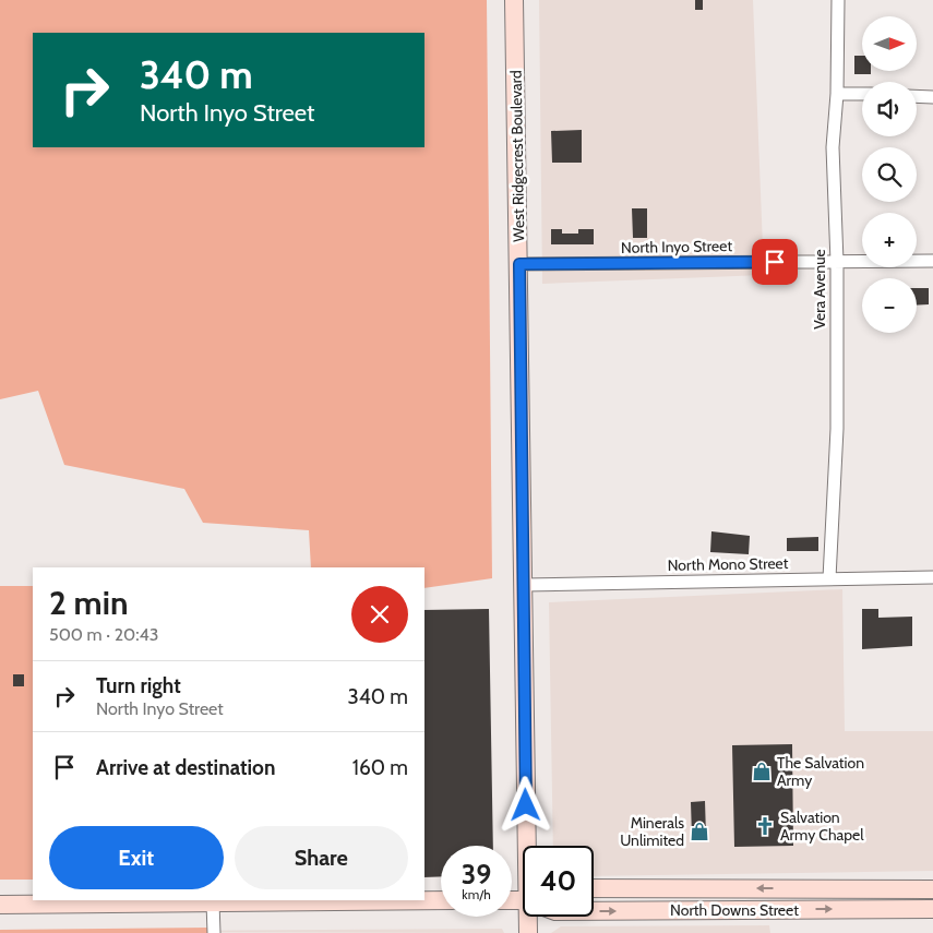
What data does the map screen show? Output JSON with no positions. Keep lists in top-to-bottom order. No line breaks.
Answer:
{"streets":{"main road":["West Ridgecrest Boulevard","North Downs Street"],"street":["North Inyo Street","Vera Avenue","North Mono Street"]},"crossings":[["West Ridgecrest Boulevard","North Inyo Street"],["West Ridgecrest Boulevard","North Mono Street"],["North Inyo Street","Vera Avenue"],["Vera Avenue","North Mono Street"]],"places":{"shop":["The Salvation Army","Minerals Unlimited"],"church":["Salvation Army Chapel"]},"north":"right","page":{"map_buttons":["+","−"],"turn":["340 m","North Inyo Street"],"heading":["2 min","500 m · 20:43"],"list":[{"name":"Turn right","note":"North Inyo Street","value":"340 m"},{"name":"Arrive at destination","value":"160 m"}],"buttons":["Exit","Share"],"speed":"39 km/h","limit":"40"}}
